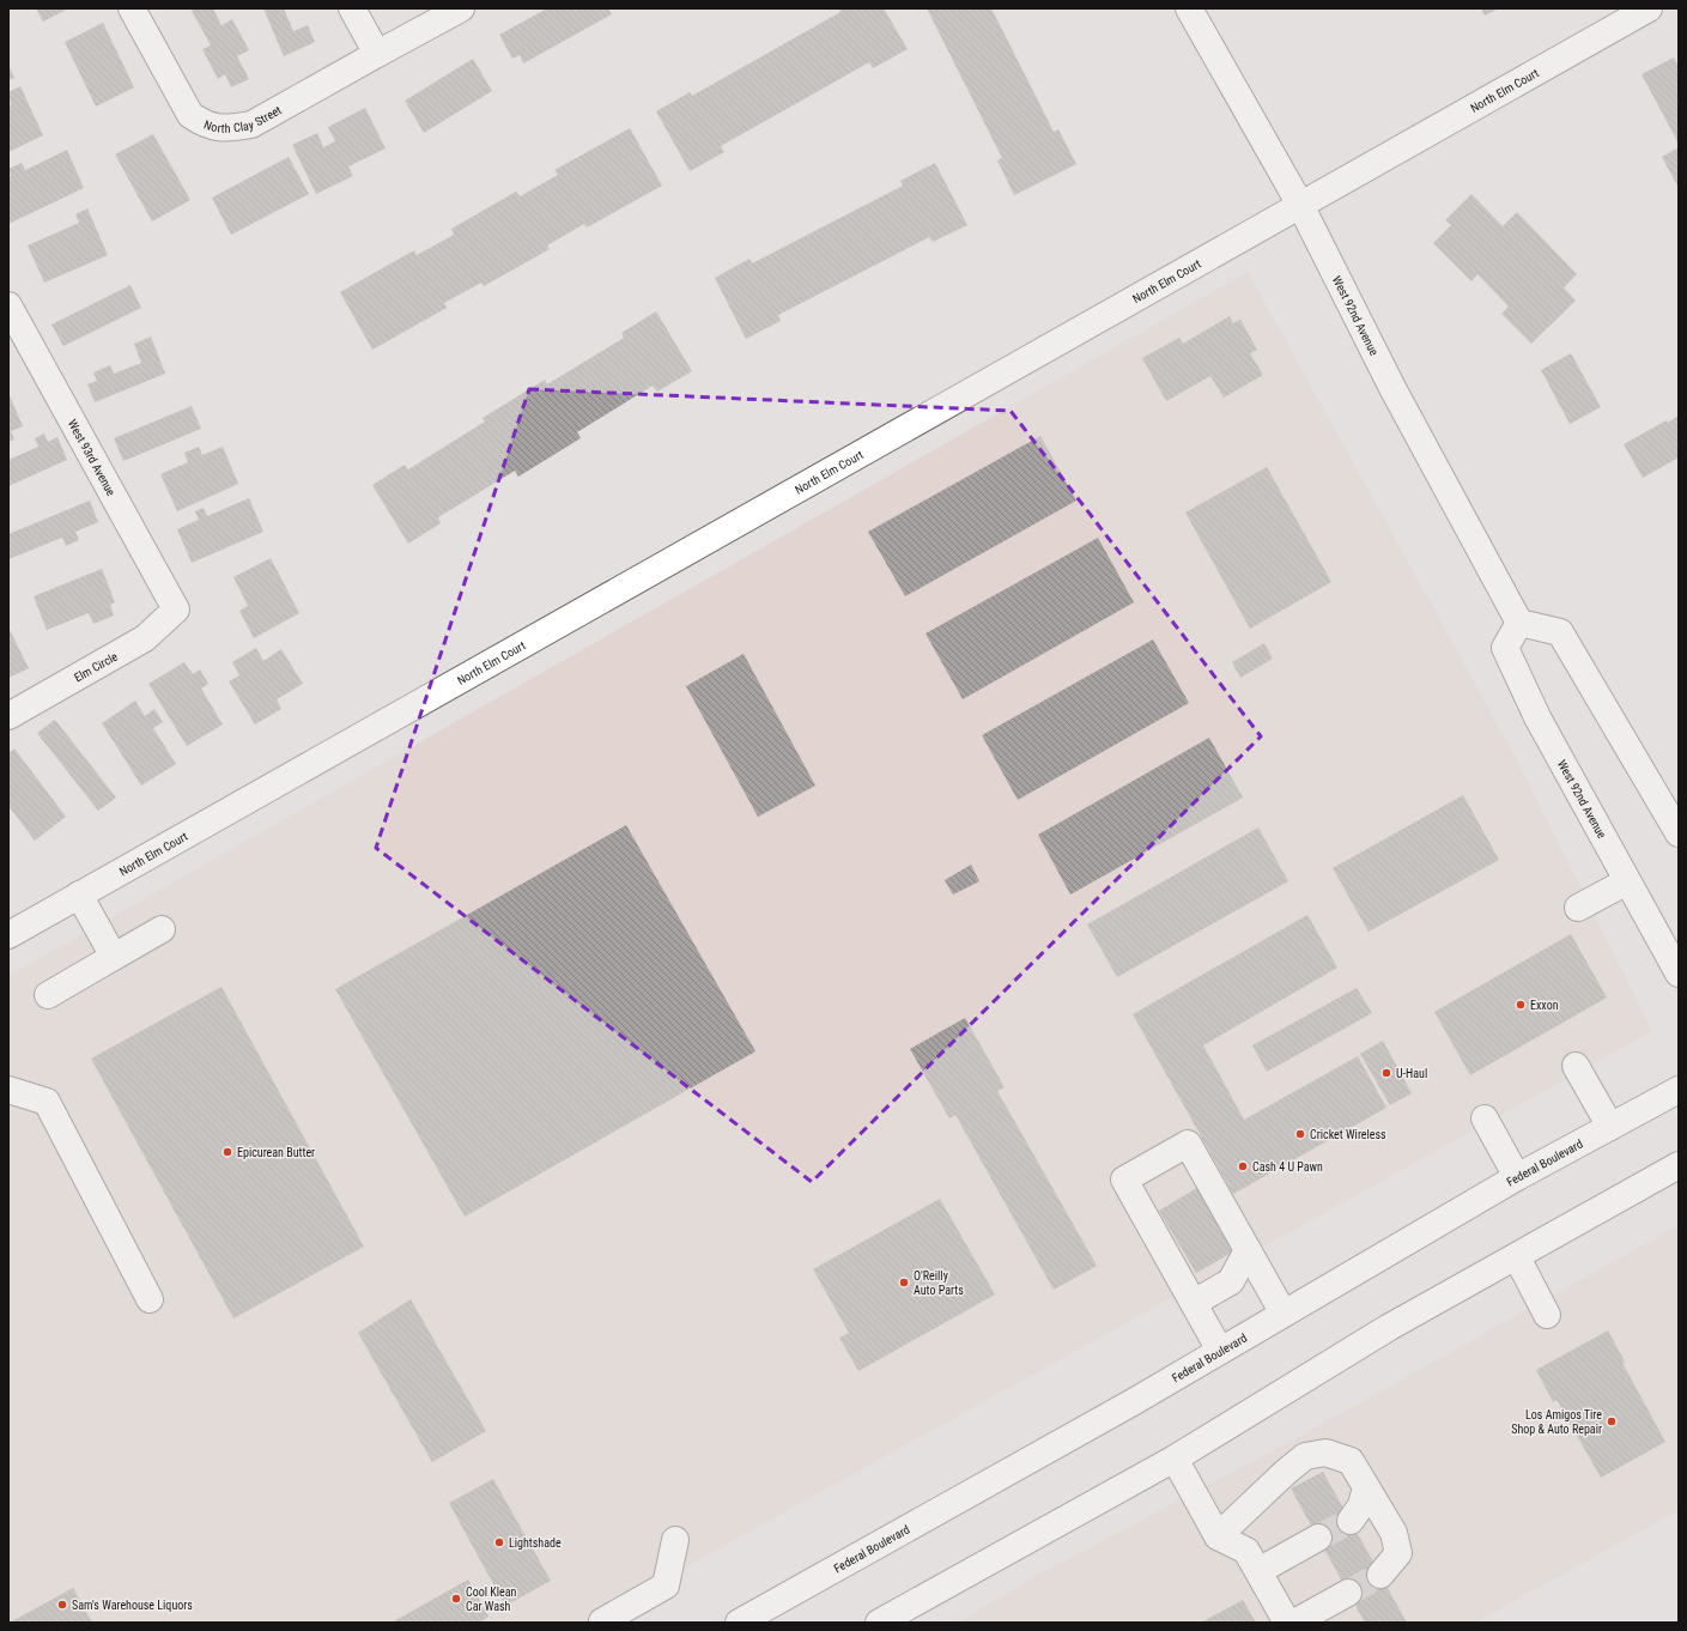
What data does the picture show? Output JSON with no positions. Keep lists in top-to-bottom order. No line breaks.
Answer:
{"streets":{"main road":["North Elm Court","North Clay Street","West 92nd Avenue","West 93rd Avenue","Elm Circle","Federal Boulevard"]},"crossings":[["North Elm Court","West 92nd Avenue"],["West 93rd Avenue","Elm Circle"]],"places":["Exxon","U-Haul","Cricket Wireless","Epicurean Butter","Cash 4 U Pawn","O'Reilly Auto Parts","Los Amigos Tire Shop & Auto Repair","Lightshade","Cool Klean Car Wash","Sam's Warehouse Liquors"]}
